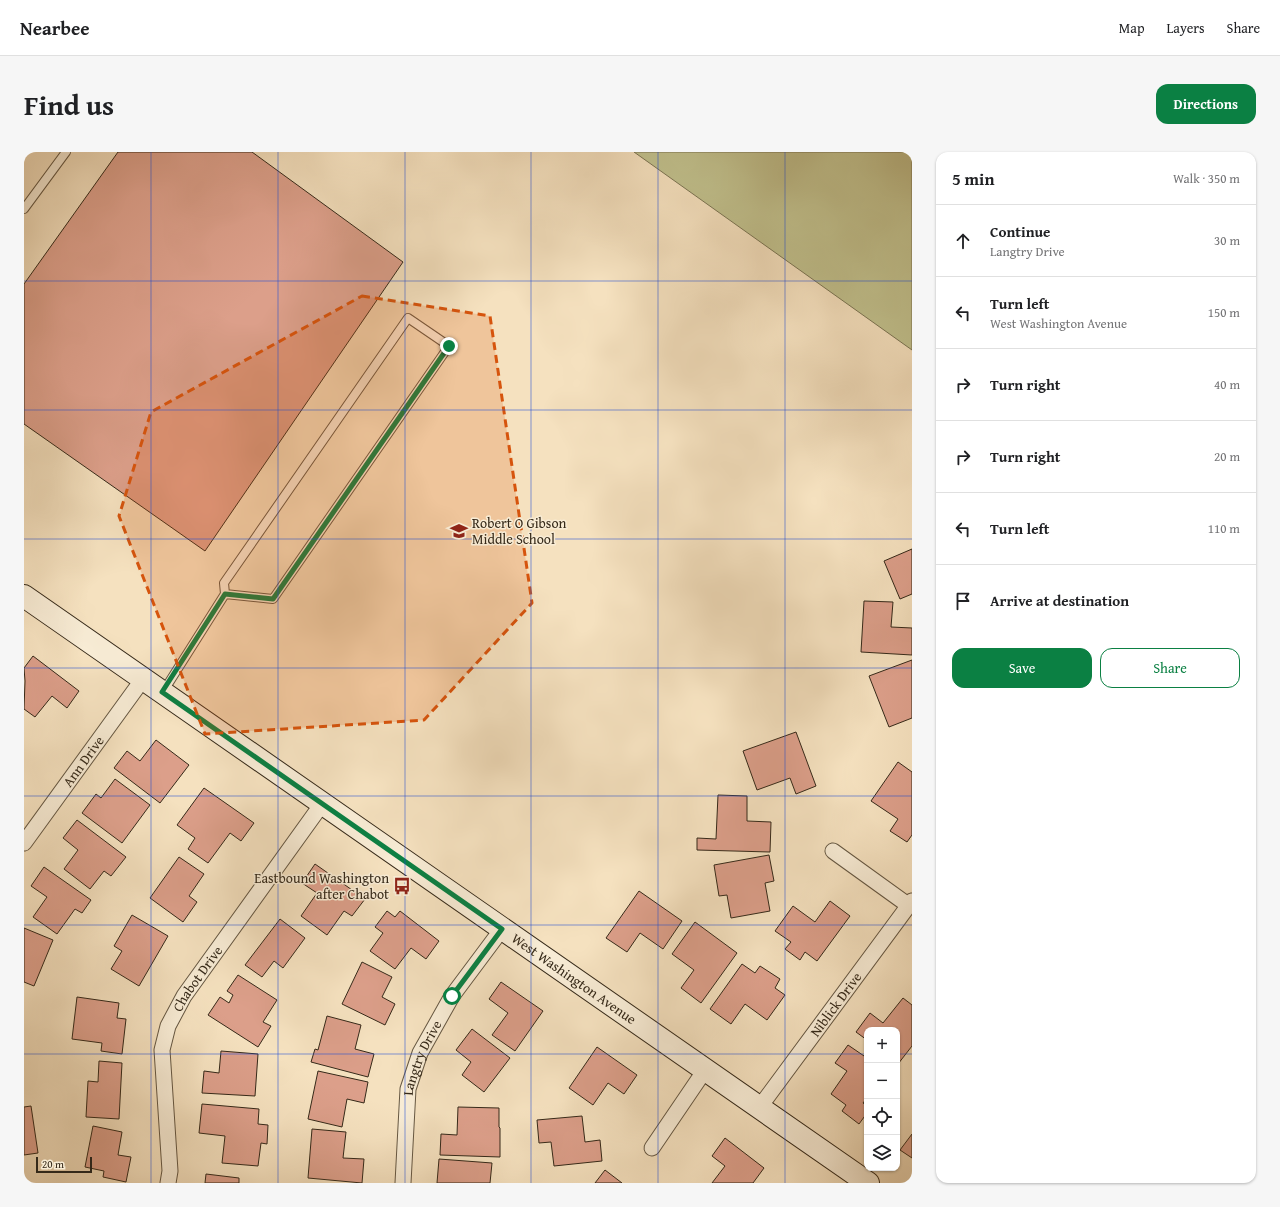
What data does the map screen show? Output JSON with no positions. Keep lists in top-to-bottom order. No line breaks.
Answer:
{"streets":{"main road":["West Washington Avenue"],"street":["Ann Drive","Chabot Drive","Niblick Drive","Langtry Drive"]},"crossings":[["Ann Drive","West Washington Avenue"],["Chabot Drive","West Washington Avenue"],["West Washington Avenue","Niblick Drive"],["West Washington Avenue","Langtry Drive"]],"places":{"school or university":["Robert O Gibson Middle School"],"bus stop":["Eastbound Washington after Chabot"]},"scale_bar":"20 m","page":{"header":"Nearbee","nav":["Map","Layers","Share"],"title":"Find us","buttons":["Directions",["Save","Share"]],"heading":["5 min","Walk · 350 m"],"list":[["Continue","Langtry Drive","30 m"],["Turn left","West Washington Avenue","150 m"],["Turn right","40 m"],["Turn right","20 m"],["Turn left","110 m"],"Arrive at destination"],"map_buttons":["+","−"],"scale":"20 m"}}
